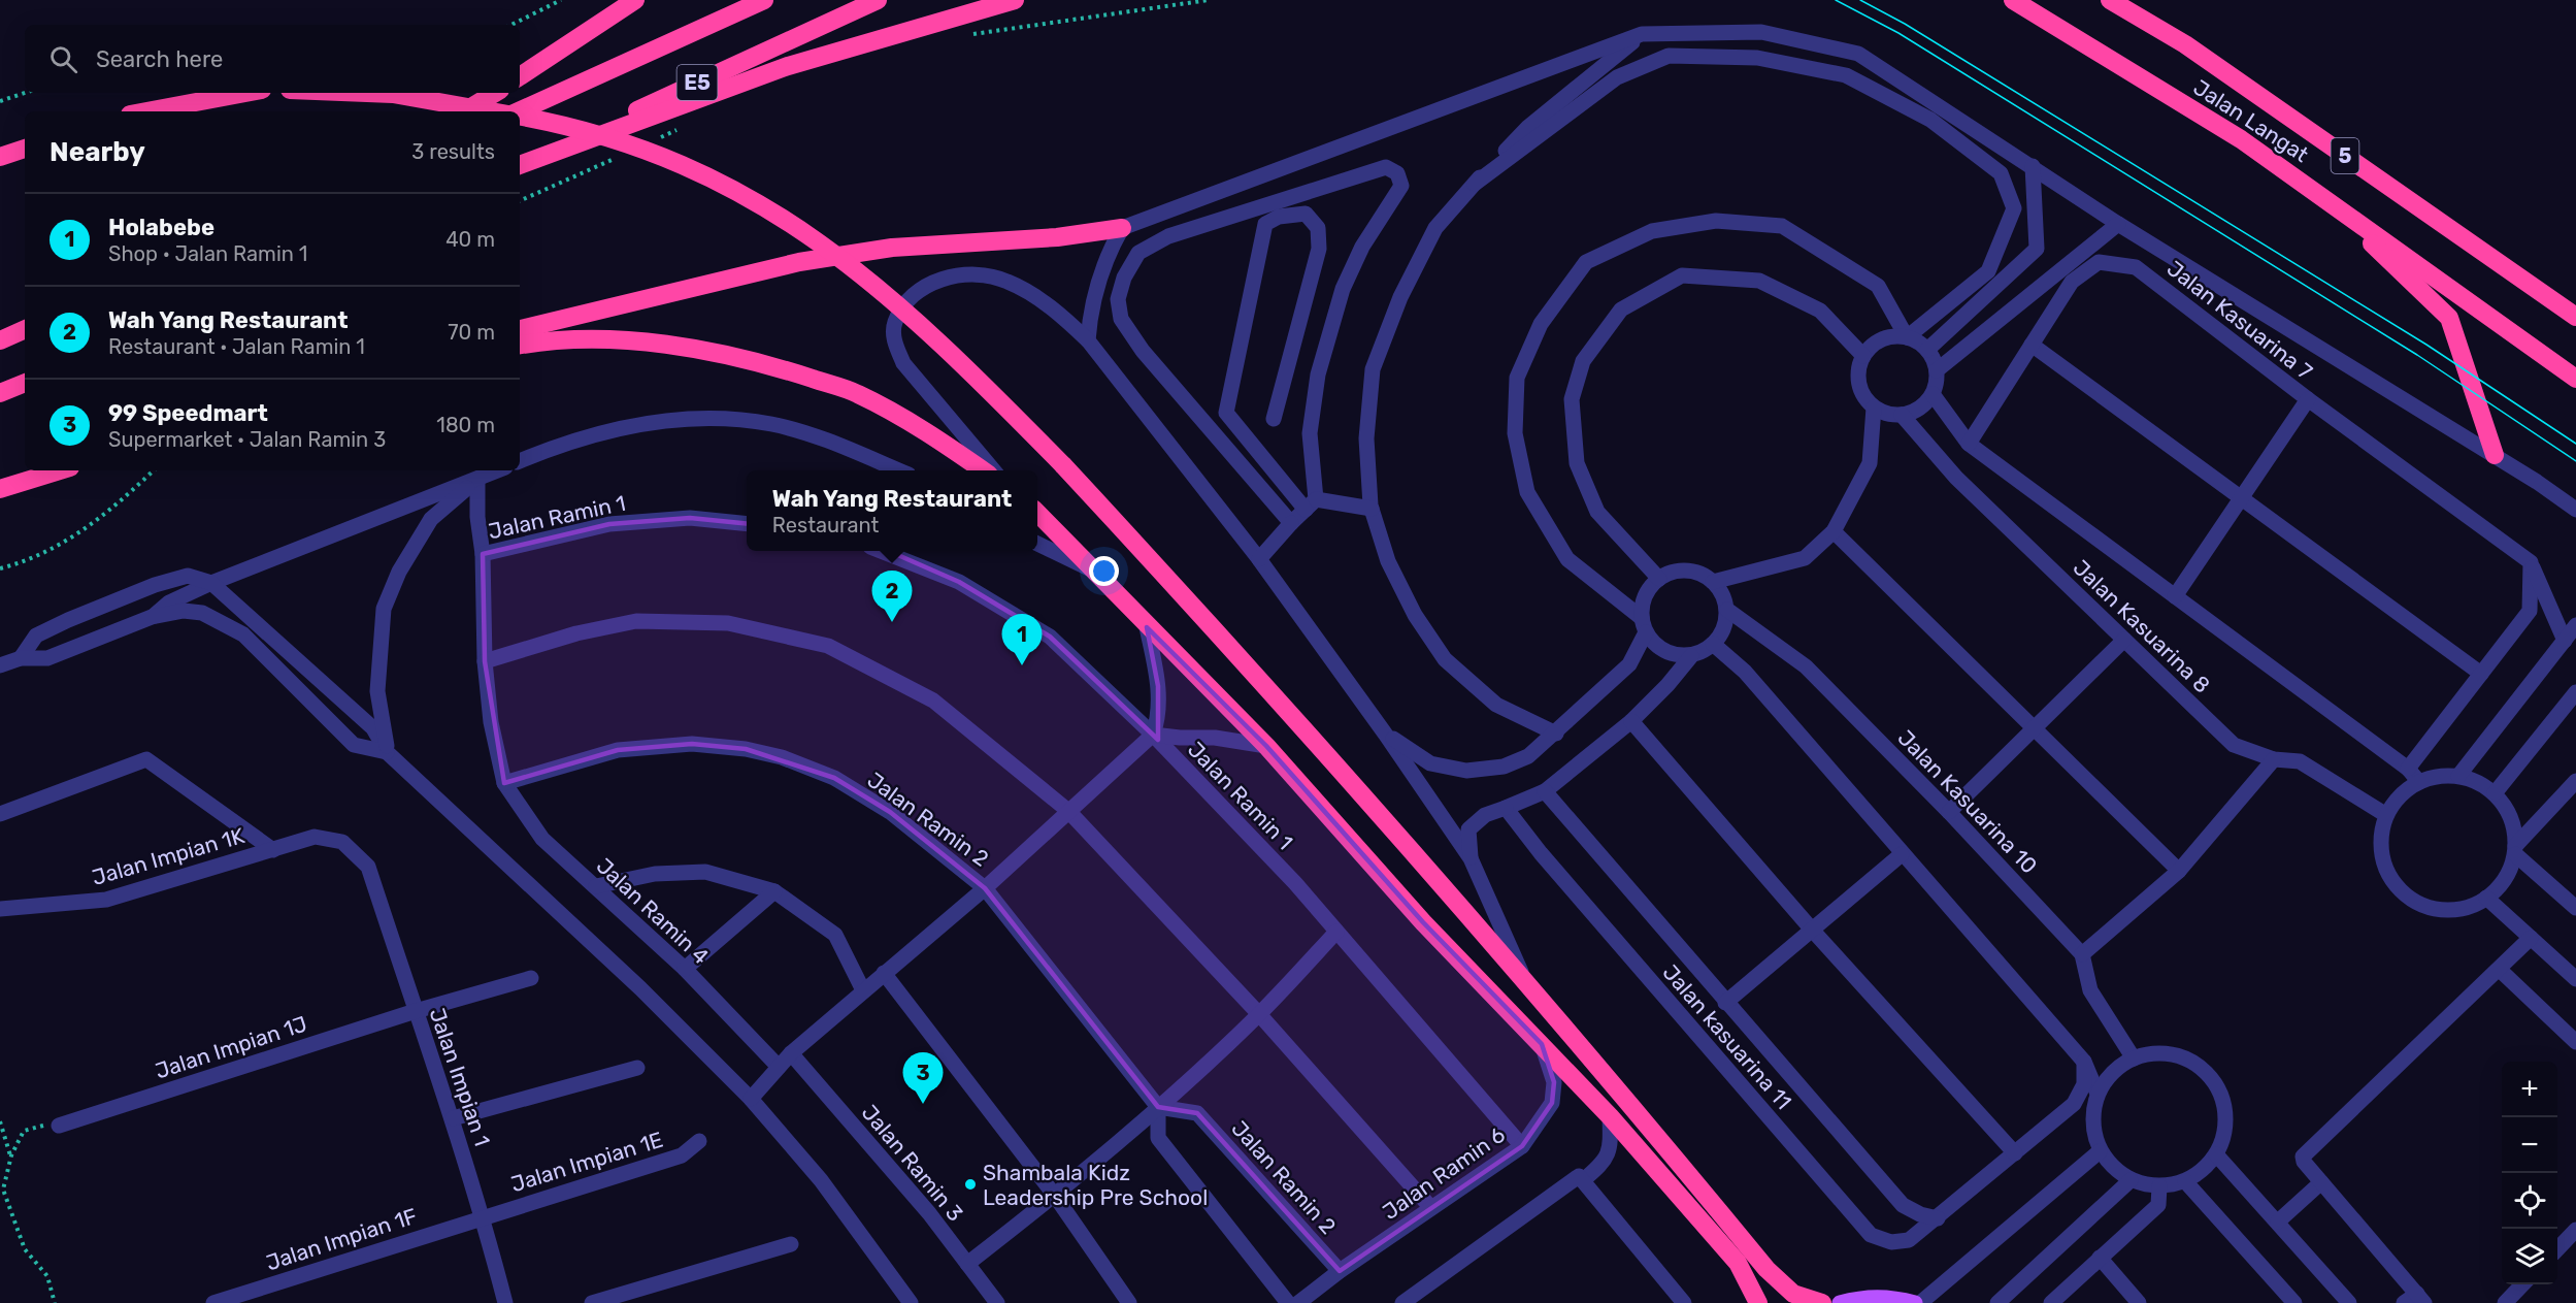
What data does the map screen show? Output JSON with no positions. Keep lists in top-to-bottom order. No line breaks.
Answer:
{"streets":{"highway":["E5","Jalan Langat","5"],"street":["Jalan Kasuarina 7","Jalan Ramin 1","Jalan Kasuarina 8","Jalan Kasuarina 10","Jalan Ramin 2","Jalan Impian 1K","Jalan Ramin 4","Jalan kasuarina 11","Jalan Impian 1J","Jalan Impian 1","Jalan Impian 1E","Jalan Ramin 3","Jalan Ramin 6","Jalan Impian 1F"]},"crossings":[["Jalan Kasuarina 7","Jalan Kasuarina 8"],["Jalan Ramin 1","Jalan Ramin 6"],["Jalan Ramin 2","Jalan Ramin 4"],["Jalan Ramin 2","Jalan Ramin 6"],["Jalan Impian 1K","Jalan Impian 1"],["Jalan Impian 1J","Jalan Impian 1"],["Jalan Impian 1","Jalan Impian 1E"],["Jalan Impian 1","Jalan Impian 1F"],["Jalan Impian 1E","Jalan Impian 1F"]],"places":["Shambala Kidz Leadership Pre School"],"page":{"search":"Search here","heading":["Nearby","3 results"],"list":[{"mark":"1","name":"Holabebe","note":"Shop · Jalan Ramin 1","value":"40 m"},{"mark":"2","name":"Wah Yang Restaurant","note":"Restaurant · Jalan Ramin 1","value":"70 m"},{"mark":"3","name":"99 Speedmart","note":"Supermarket · Jalan Ramin 3","value":"180 m"}],"popup":["Wah Yang Restaurant","Restaurant"],"pins":["2","1","3"],"map_buttons":["+","−"]}}
